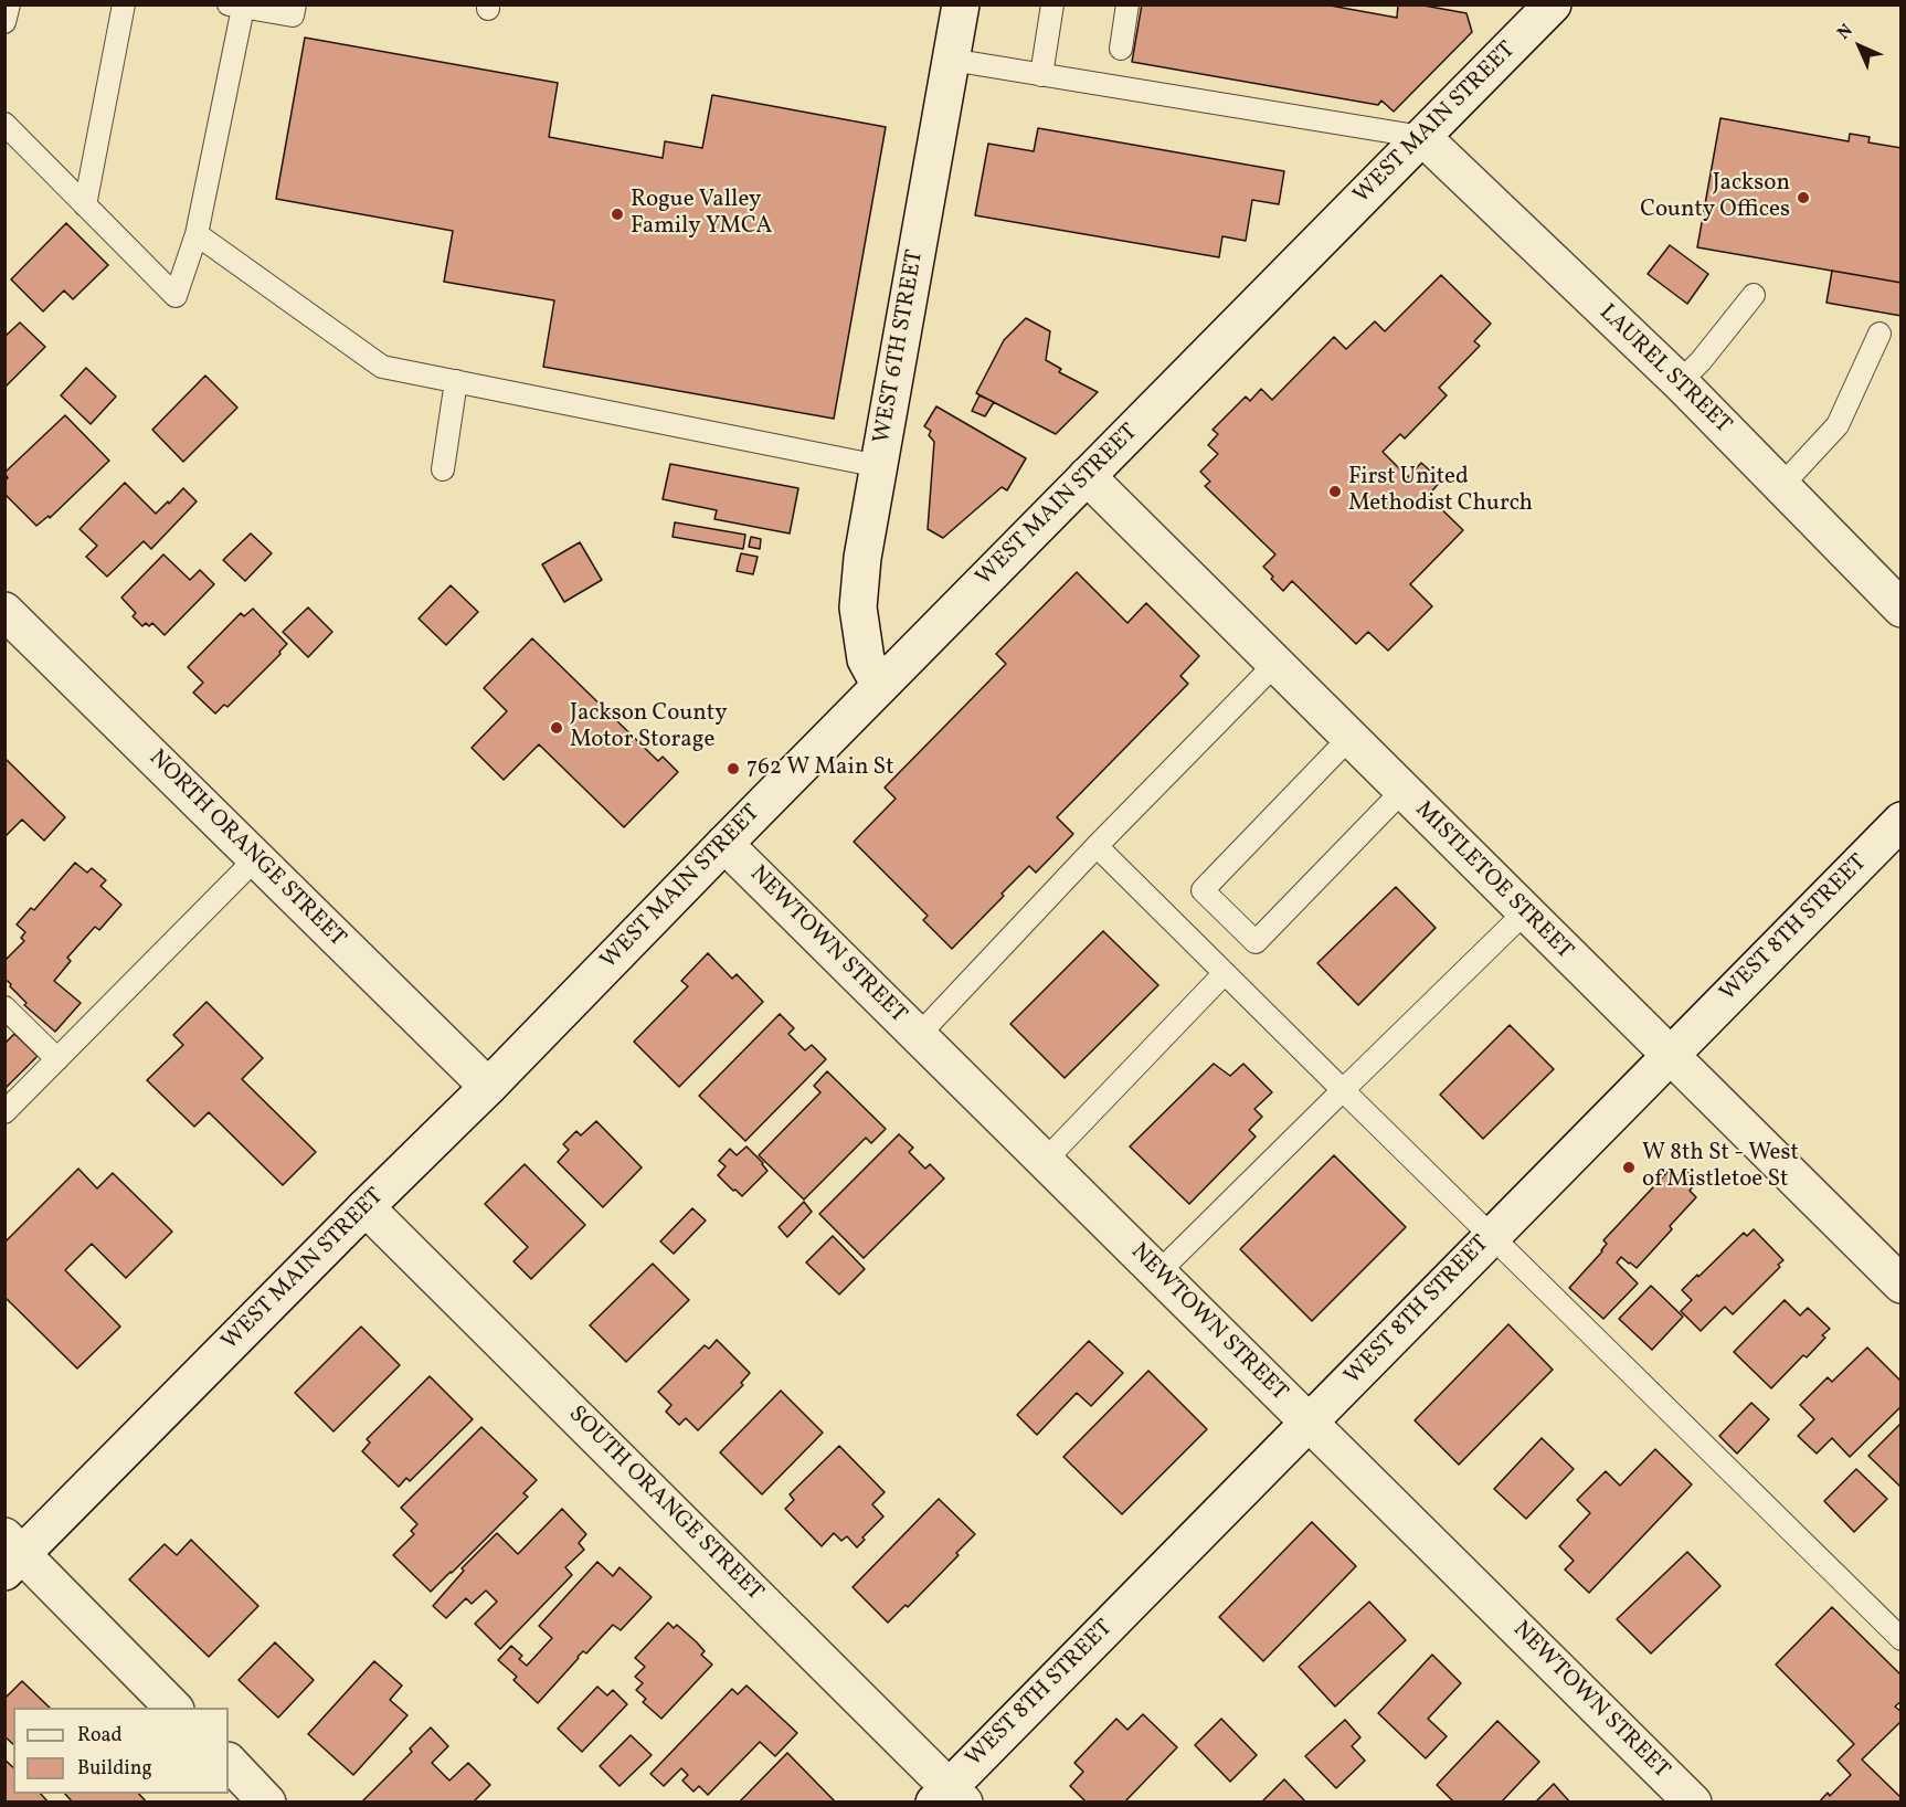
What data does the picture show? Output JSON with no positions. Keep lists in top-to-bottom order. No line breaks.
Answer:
{"streets":{"street":["WEST MAIN STREET","WEST 6TH STREET","LAUREL STREET","NORTH ORANGE STREET","MISTLETOE STREET","WEST 8TH STREET","NEWTOWN STREET","SOUTH ORANGE STREET"]},"crossings":[["WEST MAIN STREET","WEST 6TH STREET"],["WEST MAIN STREET","LAUREL STREET"],["WEST MAIN STREET","NORTH ORANGE STREET"],["WEST MAIN STREET","MISTLETOE STREET"],["WEST MAIN STREET","NEWTOWN STREET"],["WEST MAIN STREET","SOUTH ORANGE STREET"],["MISTLETOE STREET","WEST 8TH STREET"],["WEST 8TH STREET","NEWTOWN STREET"],["WEST 8TH STREET","SOUTH ORANGE STREET"]],"places":["Jackson County Offices","Rogue Valley Family YMCA","First United Methodist Church","Jackson County Motor Storage","762 W Main St","W 8th St - West of Mistletoe St"],"legend":["Road","Building"],"north":"top left"}
